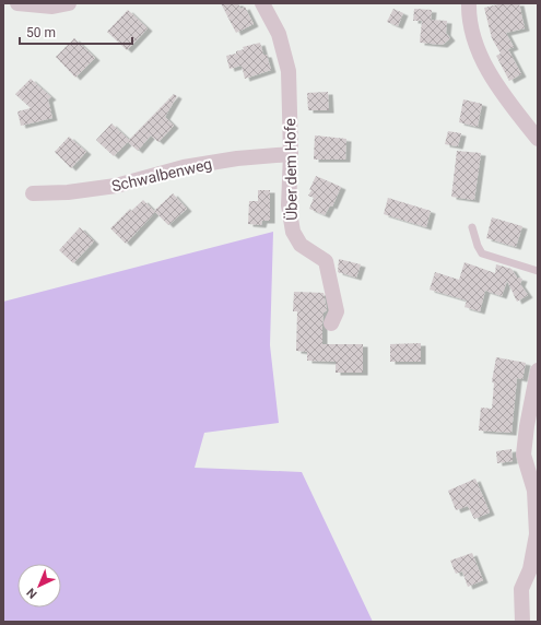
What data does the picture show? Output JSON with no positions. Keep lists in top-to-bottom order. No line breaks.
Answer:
{"streets":{"street":["Über dem Hofe","Schwalbenweg"]},"crossings":[["Über dem Hofe","Schwalbenweg"]],"scale_bar":"50 m","north":"bottom left"}
